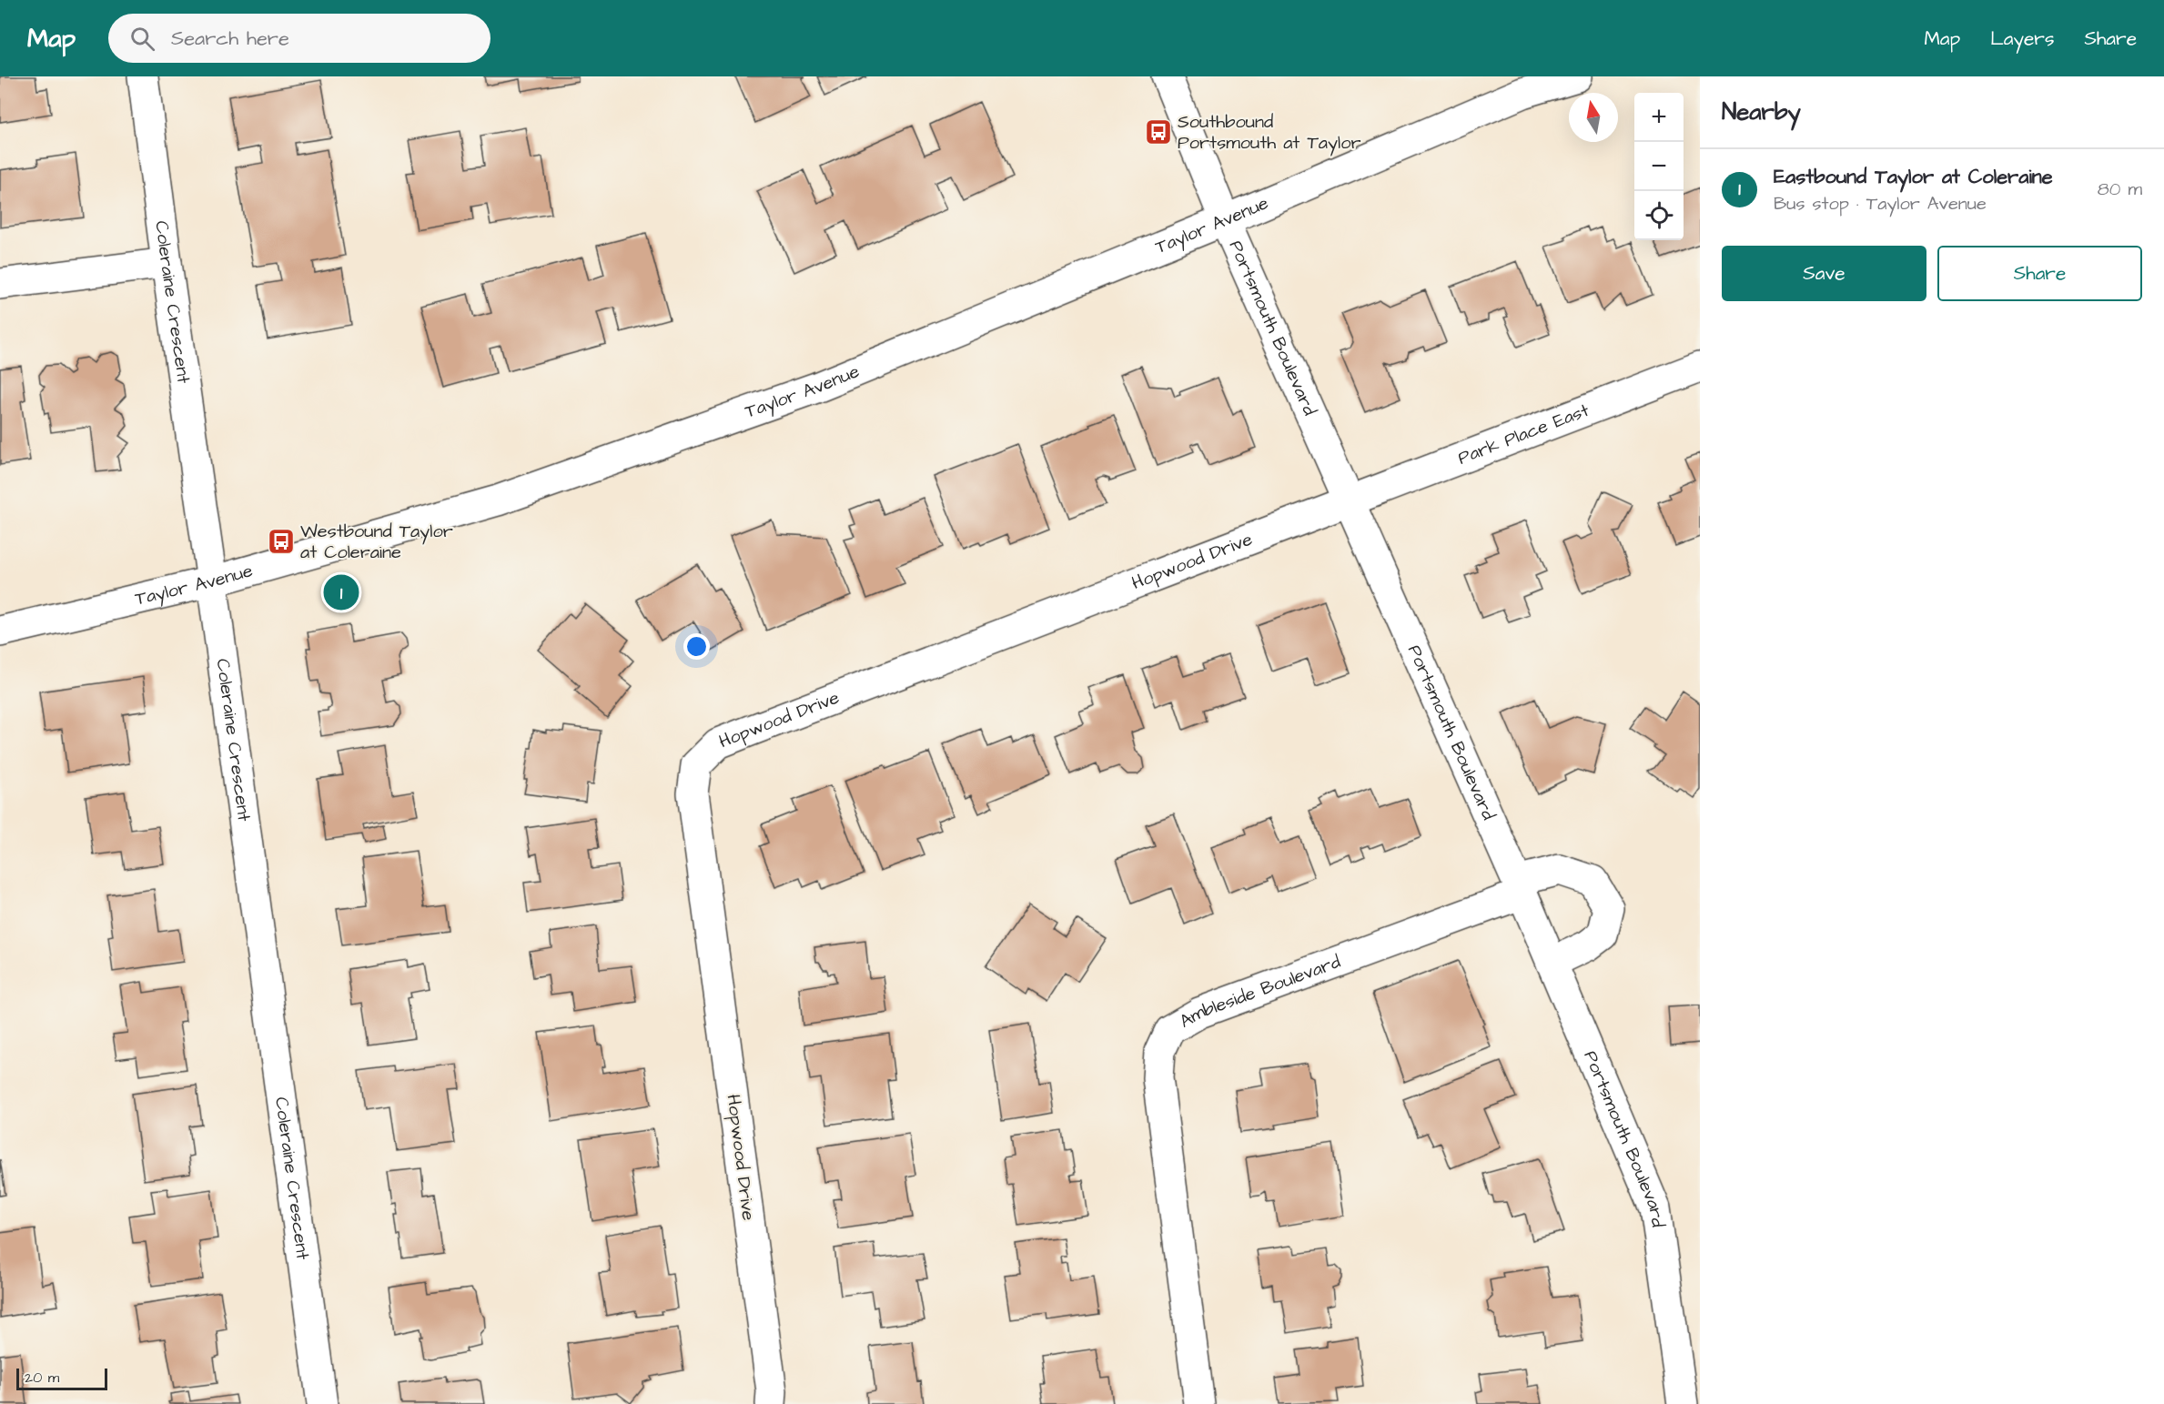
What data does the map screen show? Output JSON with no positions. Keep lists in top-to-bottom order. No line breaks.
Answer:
{"streets":{"street":["Taylor Avenue","Coleraine Crescent","Portsmouth Boulevard","Park Place East","Hopwood Drive","Ambleside Boulevard"]},"crossings":[["Taylor Avenue","Coleraine Crescent"],["Taylor Avenue","Portsmouth Boulevard"],["Portsmouth Boulevard","Park Place East"],["Portsmouth Boulevard","Hopwood Drive"],["Portsmouth Boulevard","Ambleside Boulevard"],["Park Place East","Hopwood Drive"]],"places":{"bus stop":["Southbound Portsmouth at Taylor","Westbound Taylor at Coleraine"]},"scale_bar":"20 m","north":"top","page":{"header":"Map","search":"Search here","nav":["Map","Layers","Share"],"heading":"Nearby","map_buttons":["+","−"],"list":[{"mark":"1","name":"Eastbound Taylor at Coleraine","note":"Bus stop · Taylor Avenue","value":"80 m"}],"buttons":["Save","Share"],"pins":"1","scale":"20 m"}}
